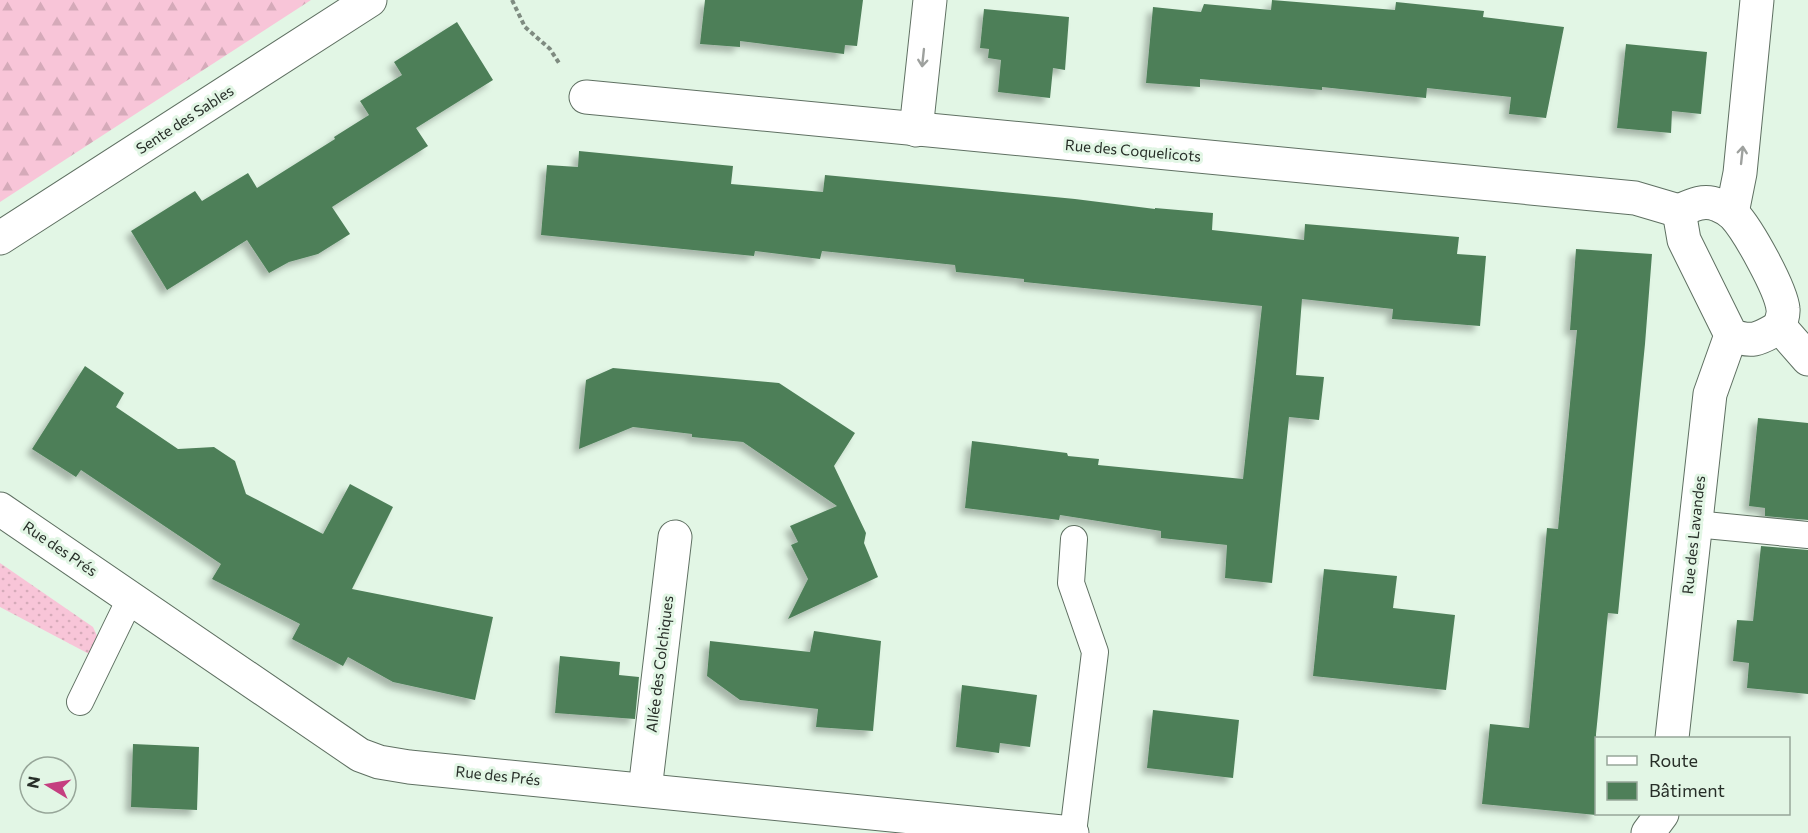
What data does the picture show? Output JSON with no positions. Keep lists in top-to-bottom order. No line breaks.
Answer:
{"streets":{"street":["Sente des Sables","Rue des Coquelicots","Rue des Lavandes","Rue des Prés","Allée des Colchiques"]},"crossings":[["Rue des Prés","Allée des Colchiques"]],"legend":["Route","Bâtiment"],"north":"left"}
